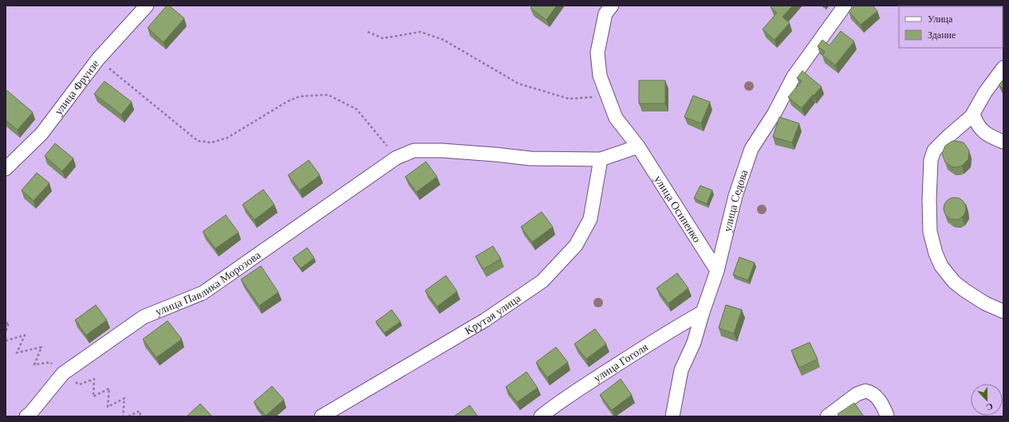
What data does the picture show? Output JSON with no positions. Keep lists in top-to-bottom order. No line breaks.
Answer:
{"streets":{"street":["улица Фрунзе","улица Седова","улица Осипенко","улица Павлика Морозова","Крутая улица","улица Гоголя"]},"crossings":[["улица Седова","улица Осипенко"],["улица Седова","улица Гоголя"],["улица Осипенко","улица Павлика Морозова"],["улица Павлика Морозова","Крутая улица"]],"legend":["Улица","Здание"],"north":"bottom"}
